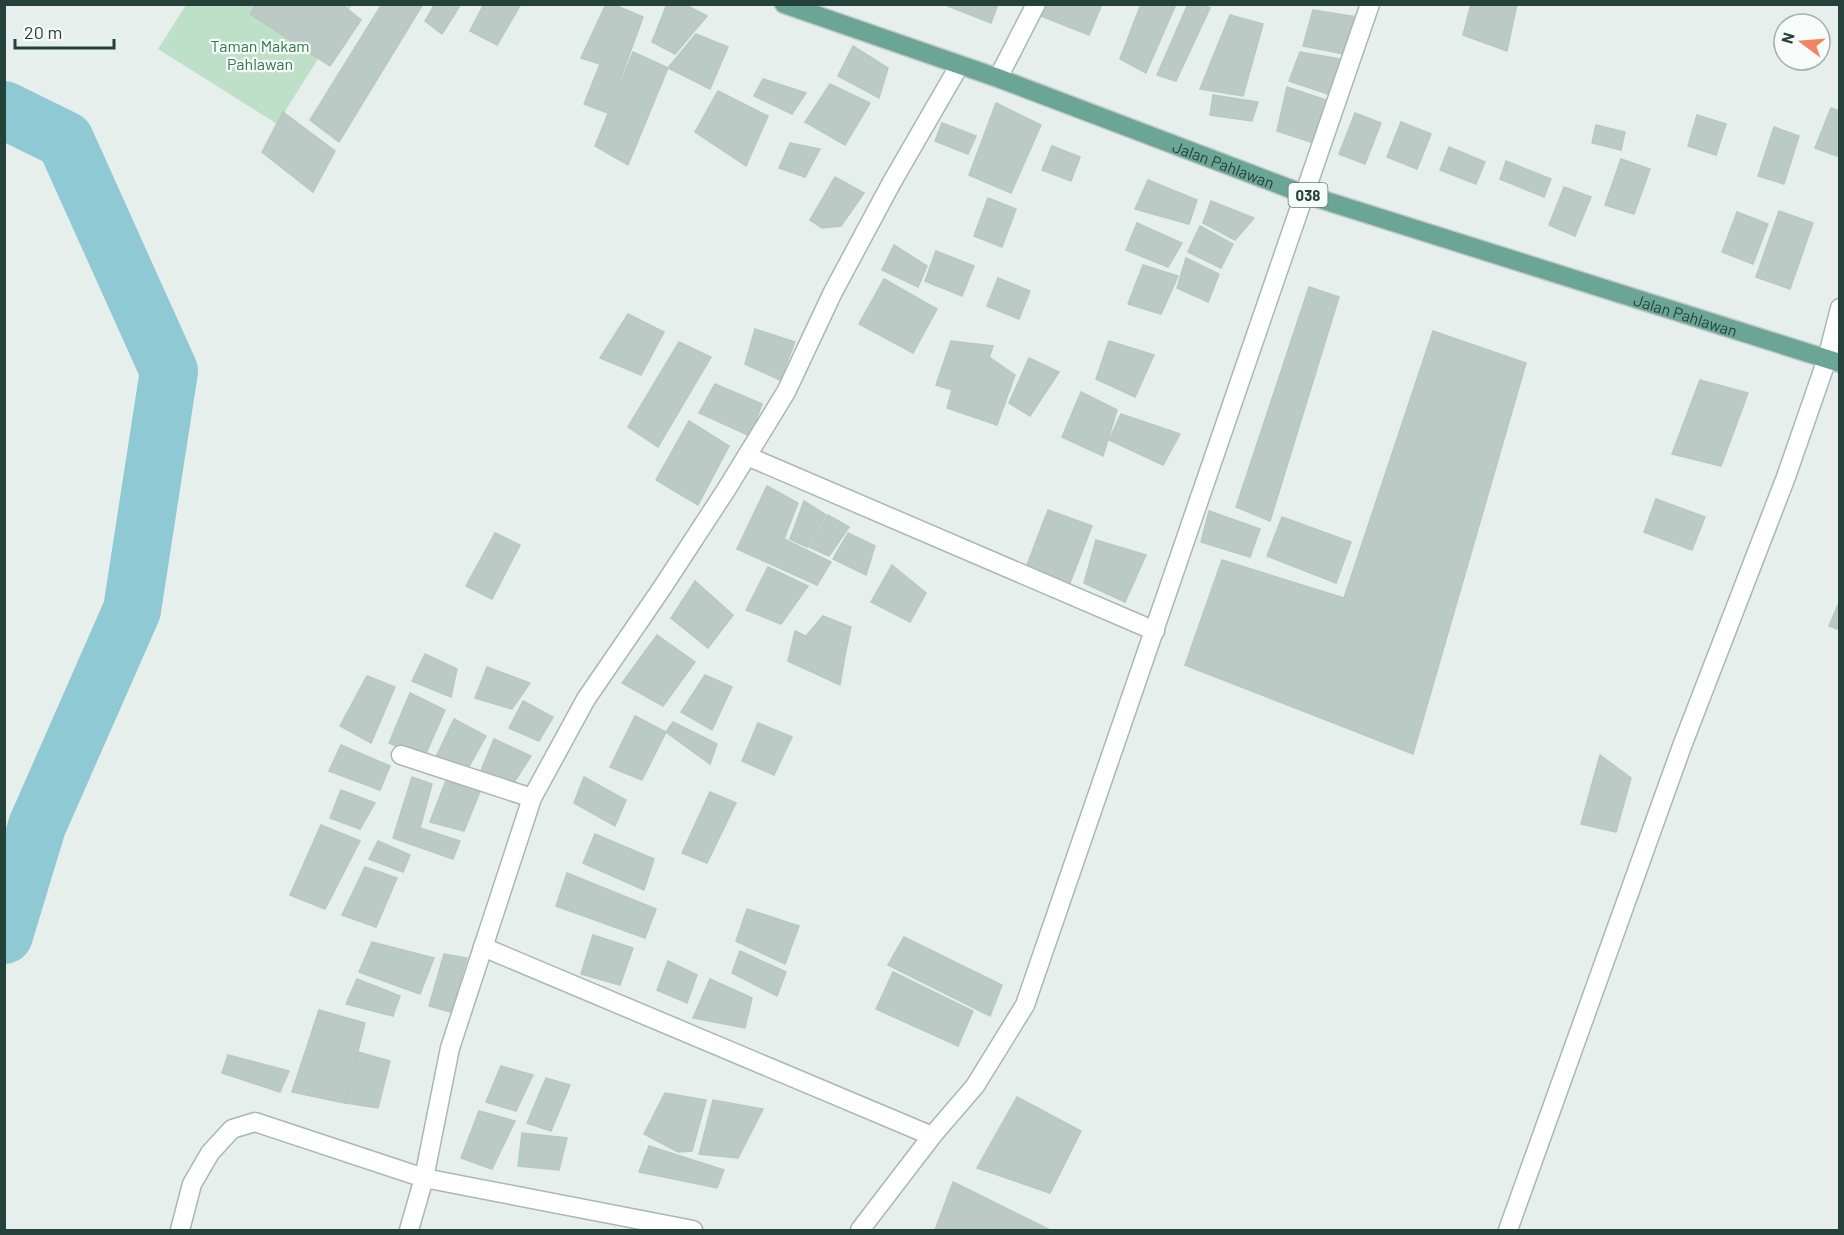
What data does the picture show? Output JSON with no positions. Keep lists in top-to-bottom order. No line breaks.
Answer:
{"streets":{"main road":["Jalan Pahlawan","038"]},"parks":["Taman Makam Pahlawan"],"scale_bar":"20 m","north":"left"}
